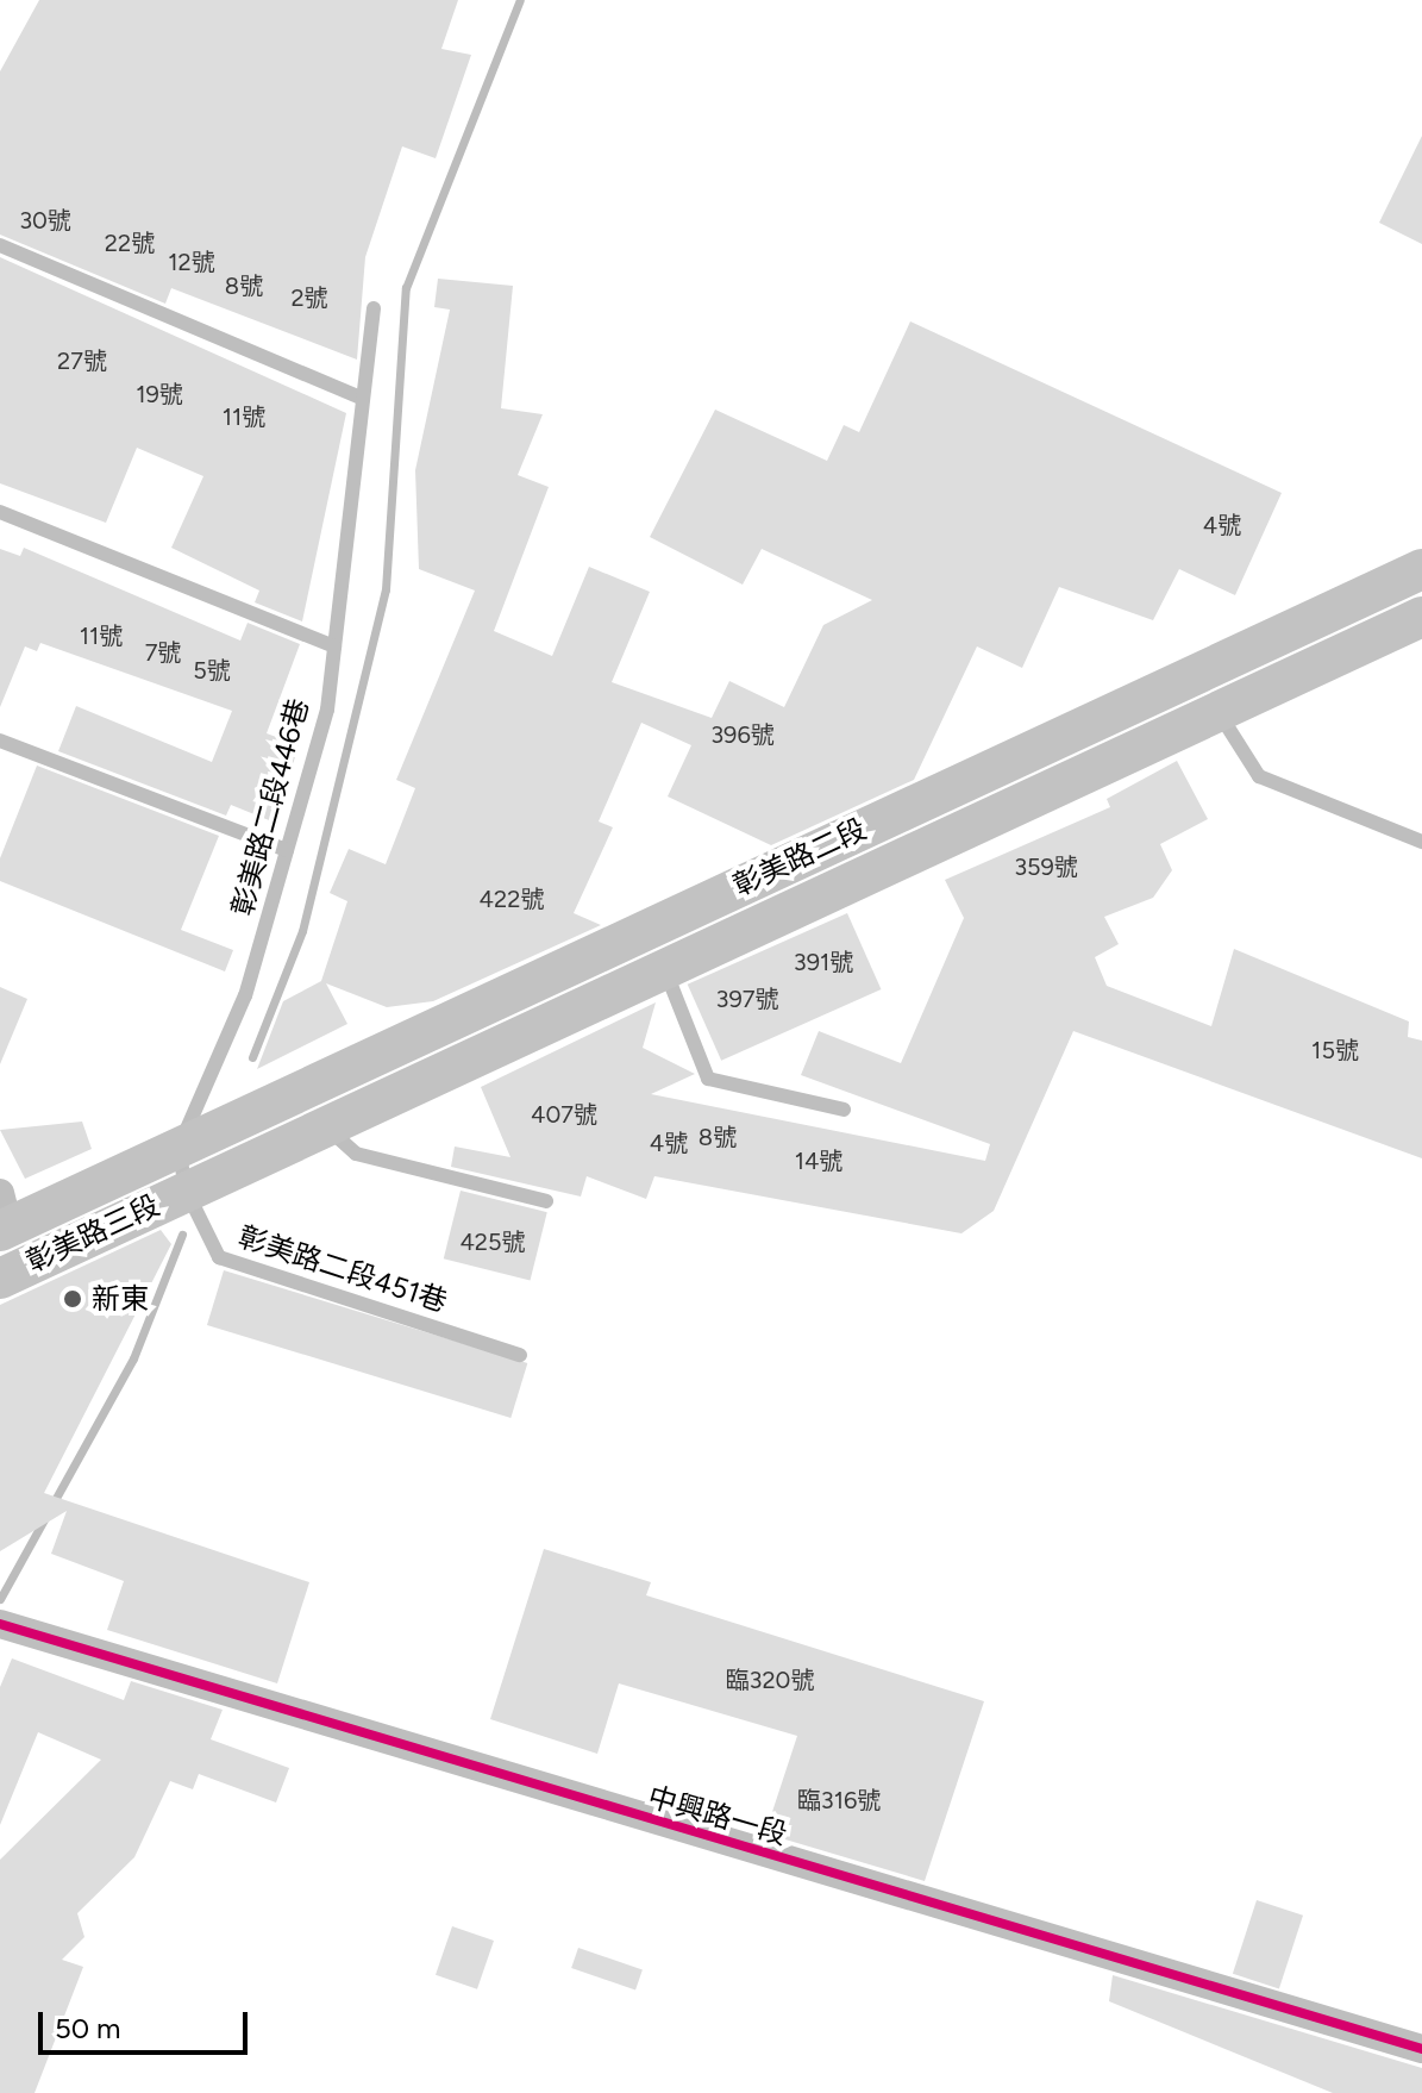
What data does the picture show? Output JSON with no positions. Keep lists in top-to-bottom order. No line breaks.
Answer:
{"streets":{"main road":["彰美路二段","彰美路三段"],"street":["中興路一段"],"lane":["彰美路二段446巷","彰美路二段451巷"]},"crossings":[["彰美路二段446巷","彰美路二段"],["彰美路二段446巷","彰美路三段"],["彰美路二段","彰美路三段"],["彰美路二段","彰美路二段451巷"],["彰美路三段","彰美路二段451巷"]],"places":["新東"],"house_numbers":["30號","22號","12號","8號","2號","27號","19號","11號","4號","11號","7號","5號","396號","359號","422號","391號","397號","15號","407號","8號","4號","14號","425號","臨320號","臨316號"],"scale_bar":"50 m"}
